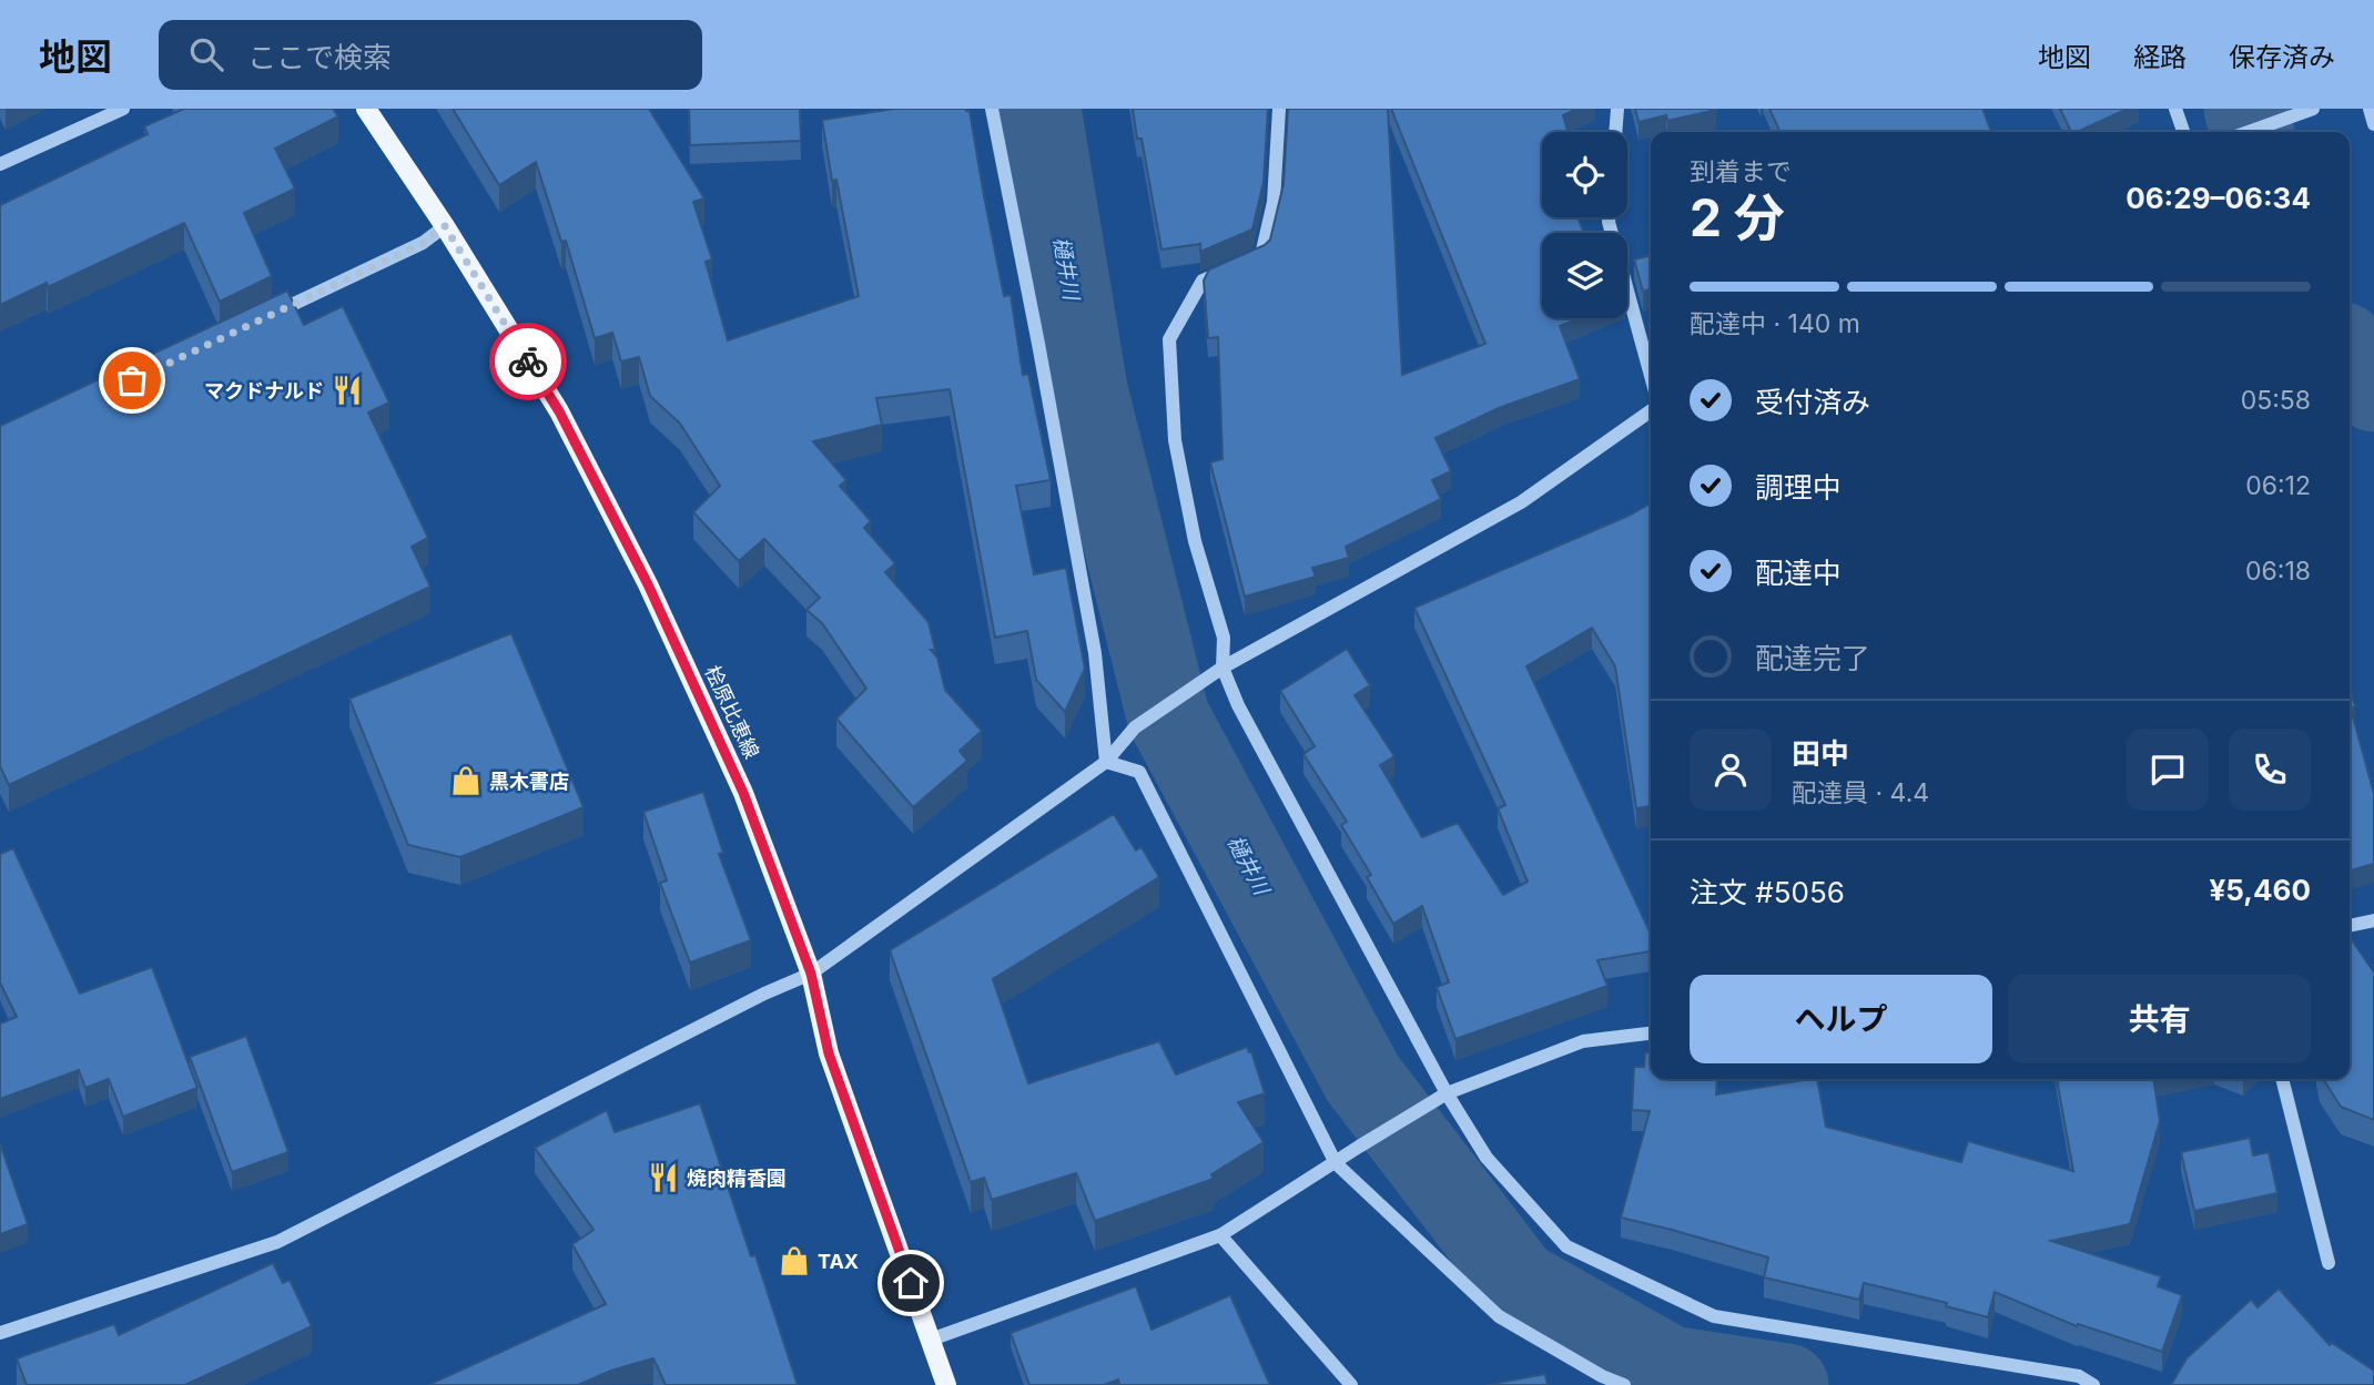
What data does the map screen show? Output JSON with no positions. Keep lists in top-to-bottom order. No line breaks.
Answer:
{"streets":{"main road":["桧原比恵線"]},"water":["樋井川"],"places":{"restaurant":["マクドナルド","焼肉精香園"],"shop":["黒木書店","TAX"]},"page":{"header":"地図","search":"ここで検索","nav":["地図","経路","保存済み"],"heading":["2 分","到着まで","06:29–06:34"],"panel":["田中","配達員 · 4.4","注文 #5056","¥5,460"],"bar":"配達中 · 140 m","list":[["受付済み","05:58"],["調理中","06:12"],["配達中","06:18"],"配達完了"],"buttons":["ヘルプ","共有"]}}
